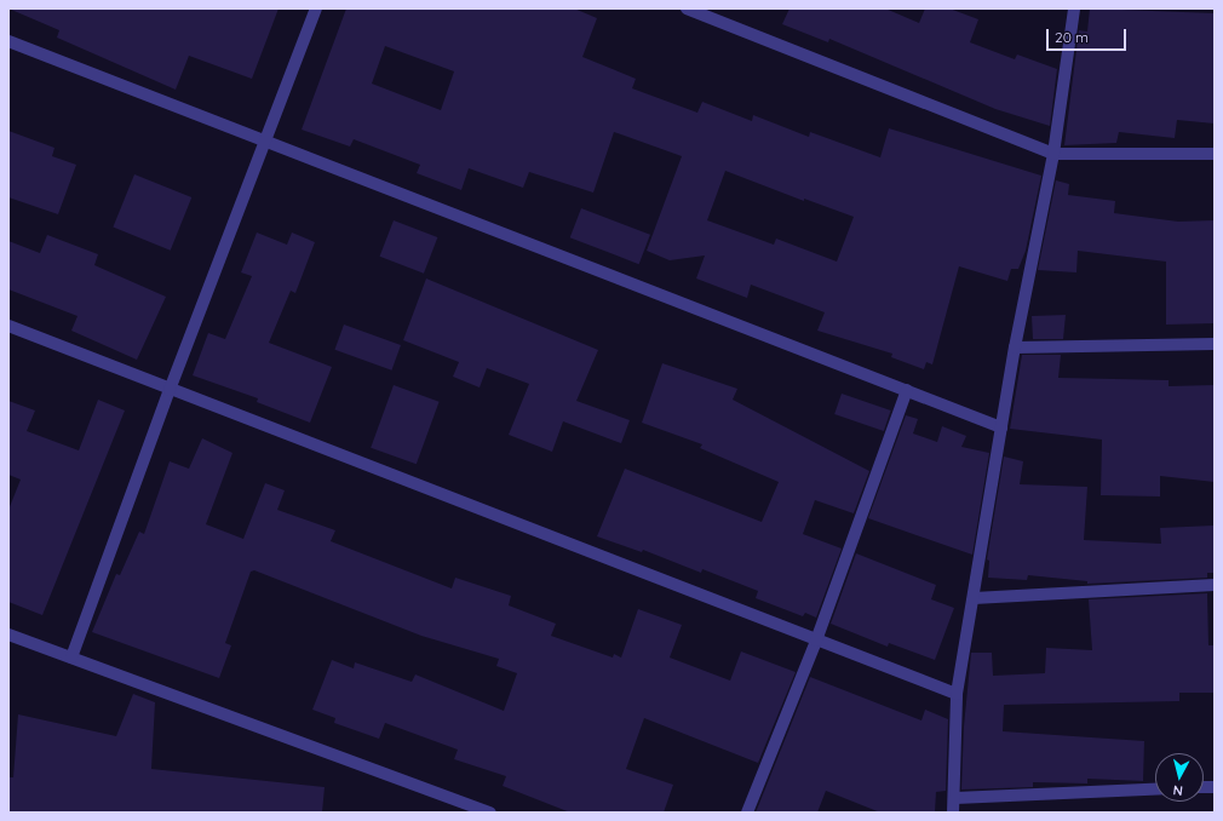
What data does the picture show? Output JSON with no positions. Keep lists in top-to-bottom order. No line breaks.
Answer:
{"scale_bar":"20 m","north":"bottom"}
